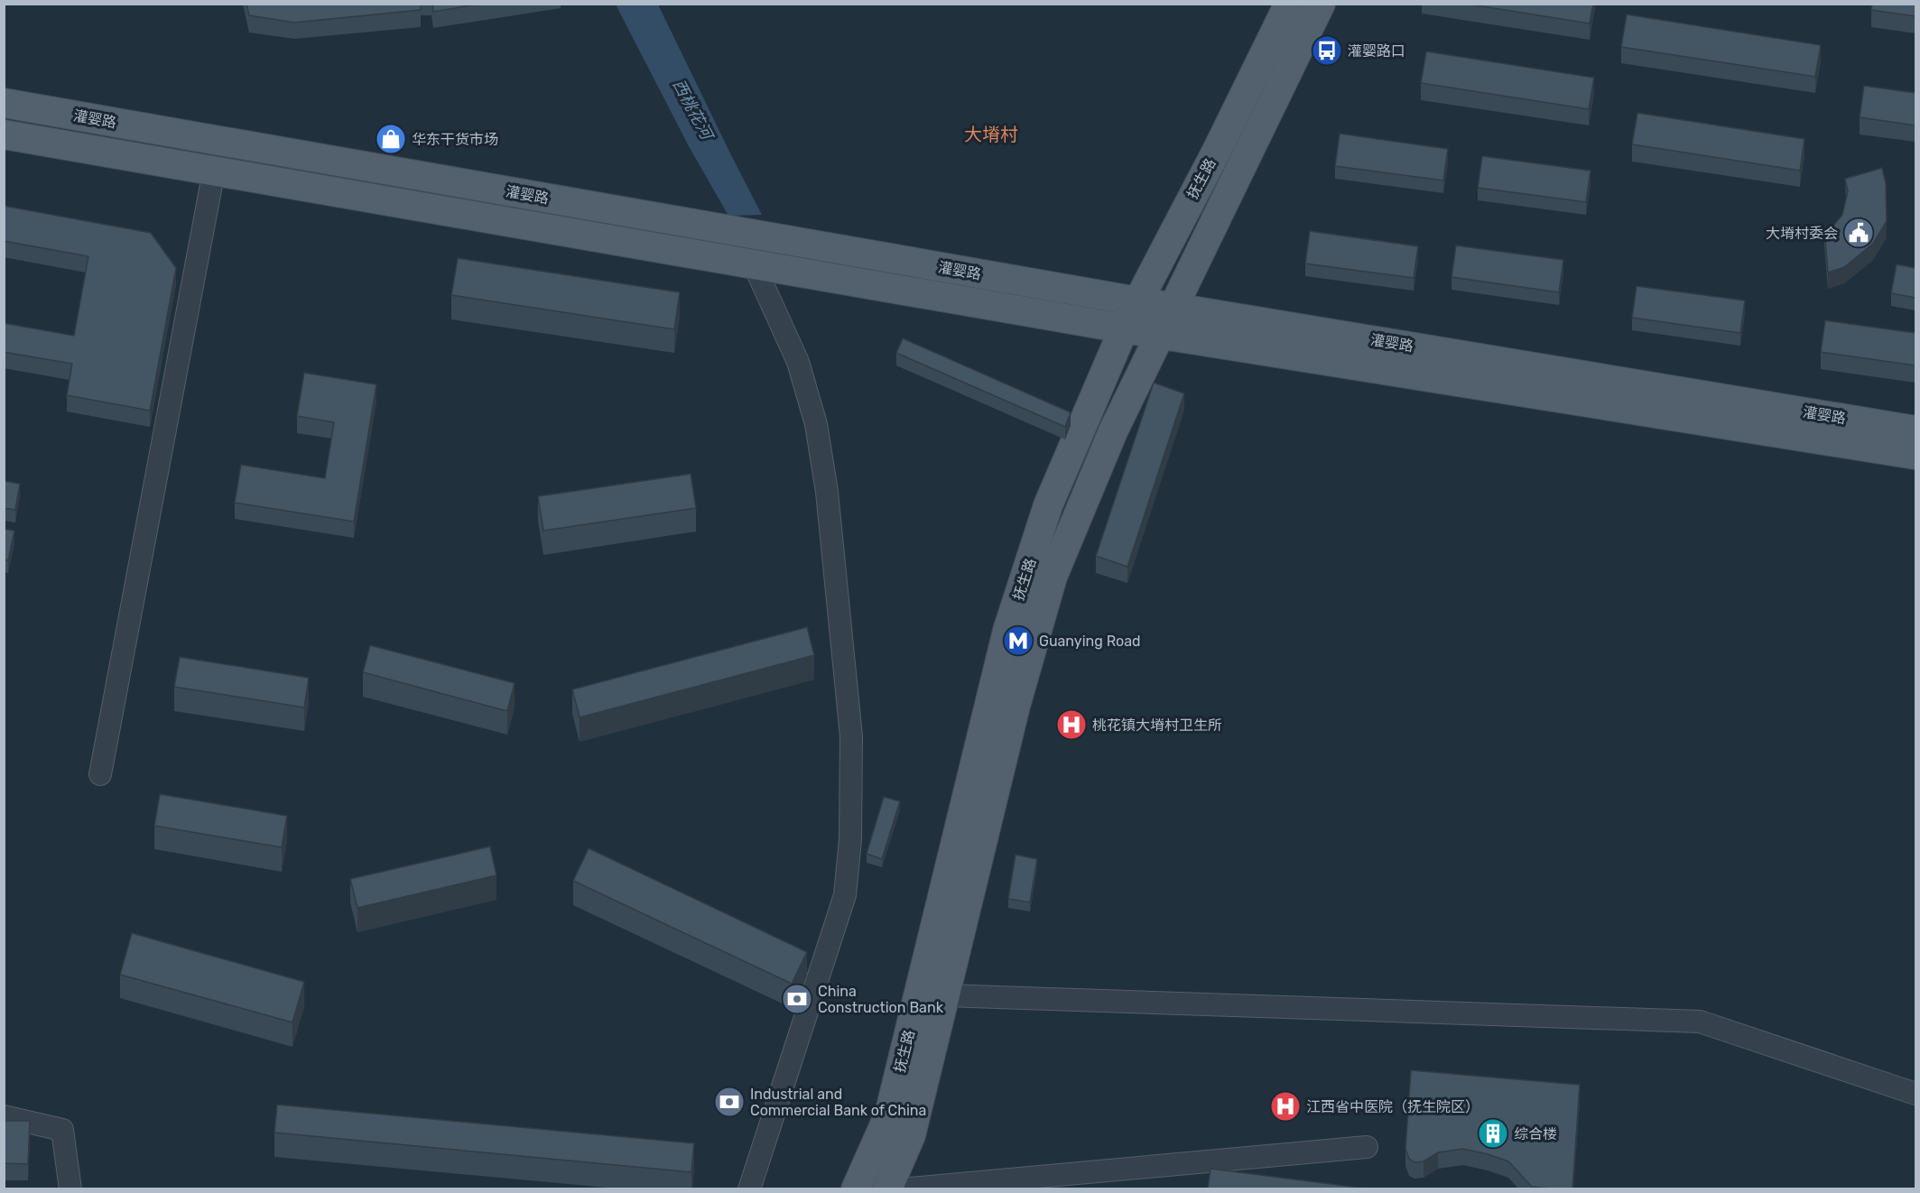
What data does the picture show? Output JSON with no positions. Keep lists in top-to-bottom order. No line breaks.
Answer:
{"streets":{"main road":["灌婴路","抚生路"]},"crossings":[["灌婴路","抚生路"]],"districts":["大塉村"],"water":["西桃花河"],"places":{"bus stop":["灌婴路口"],"shop":["华东干货市场"],"public building":["大塉村委会"],"metro station":["Guanying Road"],"hospital":["桃花镇大塉村卫生所","江西省中医院（抚生院区）"],"bank":["China Construction Bank","Industrial and Commercial Bank of China"],"building":["综合楼"]}}
